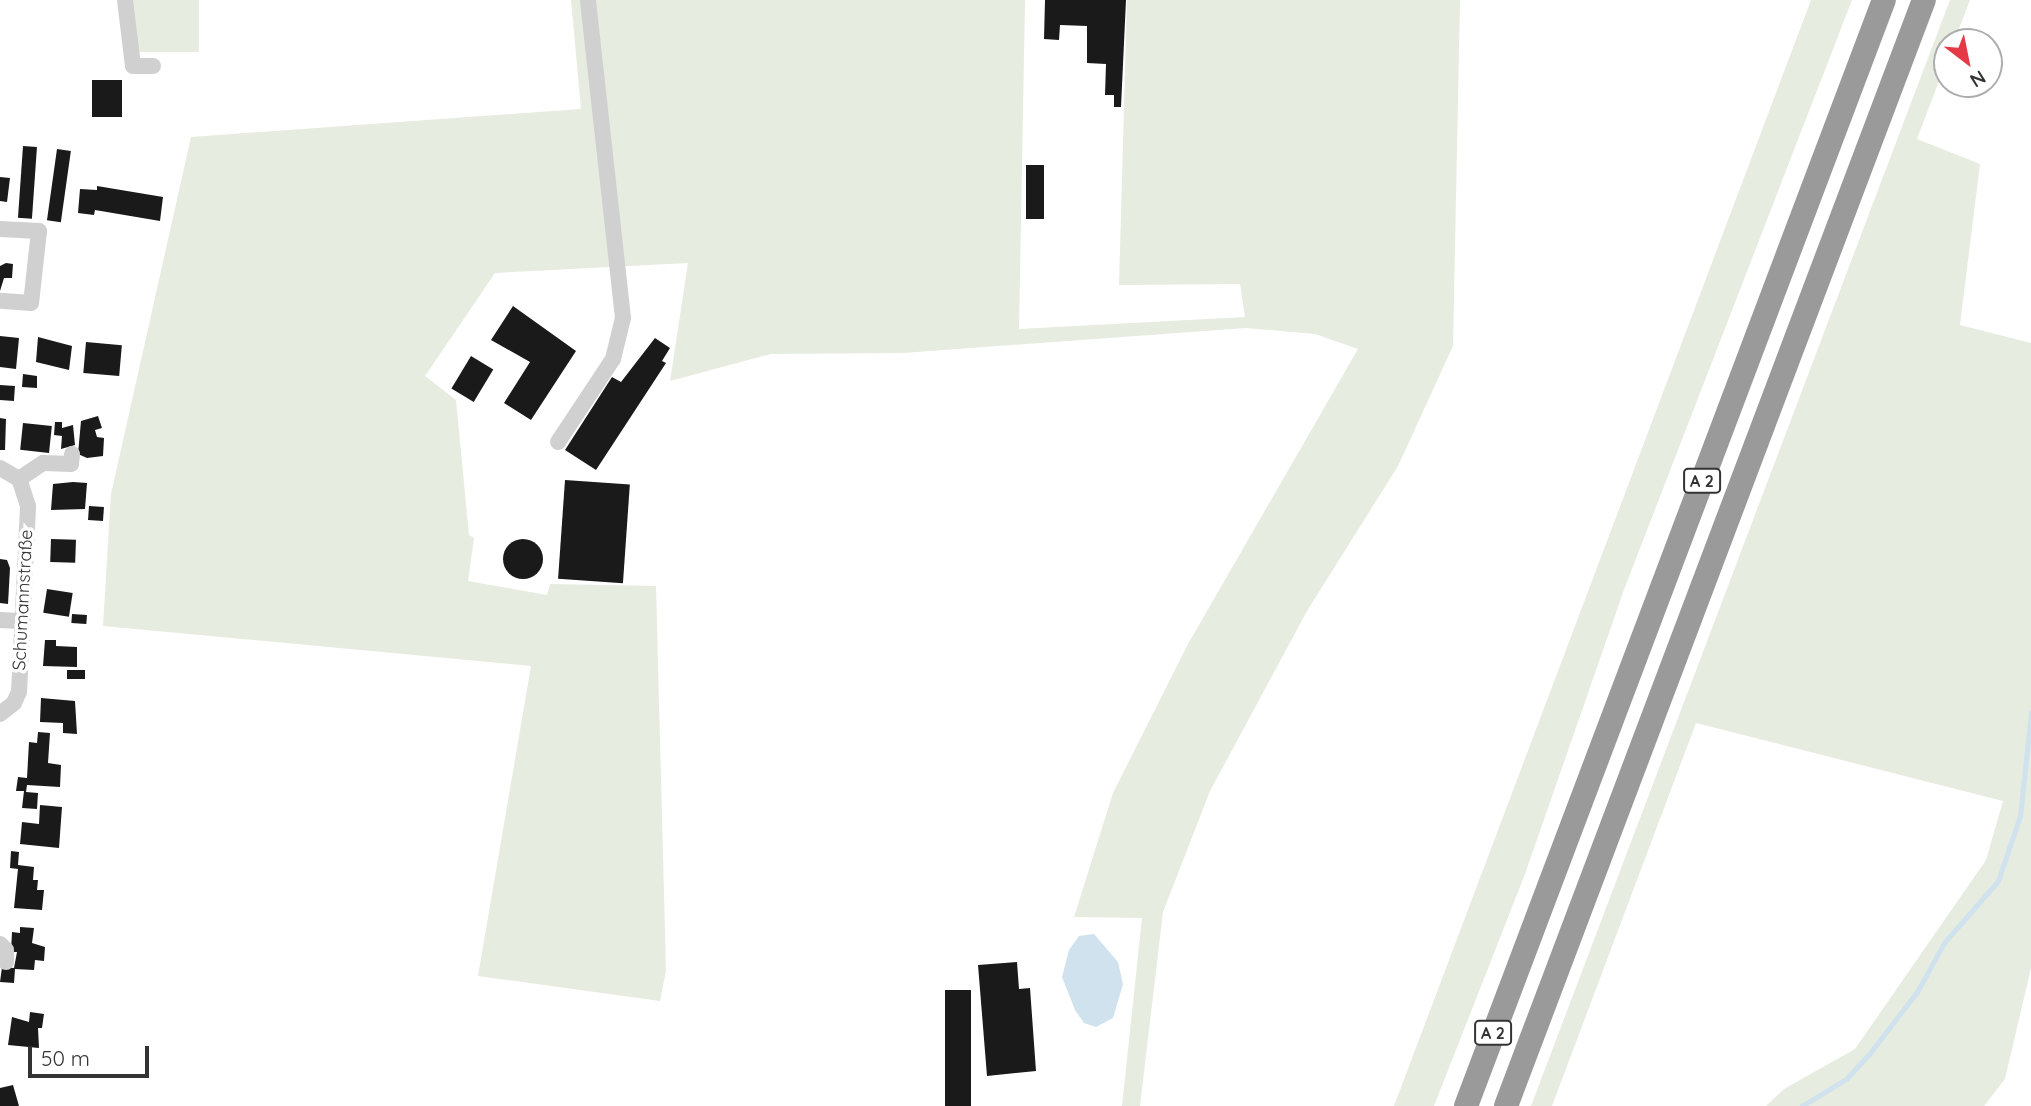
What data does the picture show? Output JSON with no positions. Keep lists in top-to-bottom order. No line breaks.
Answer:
{"streets":{"highway":["A 2"],"street":["Schumannstraße"]},"scale_bar":"50 m","north":"bottom right"}
